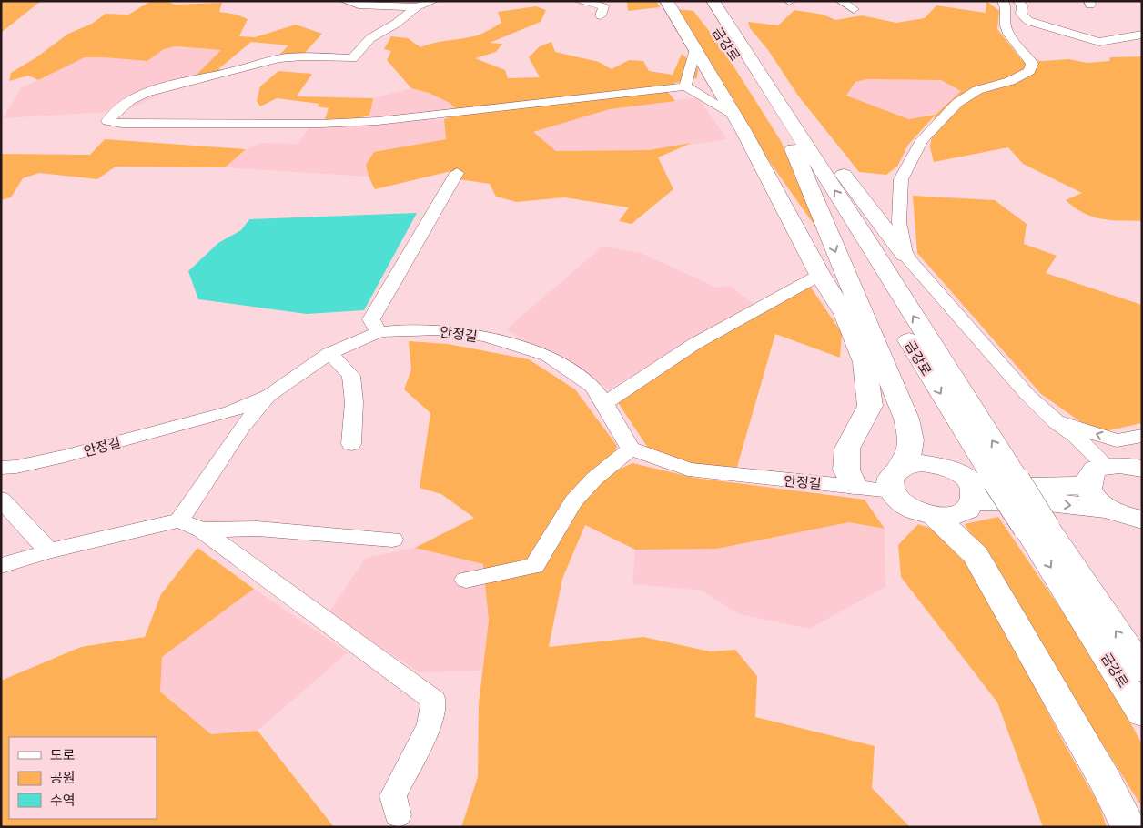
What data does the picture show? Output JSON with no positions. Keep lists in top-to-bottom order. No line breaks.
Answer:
{"streets":{"main road":["금강로"],"street":["안정길"]},"legend":["도로","공원","수역"]}
